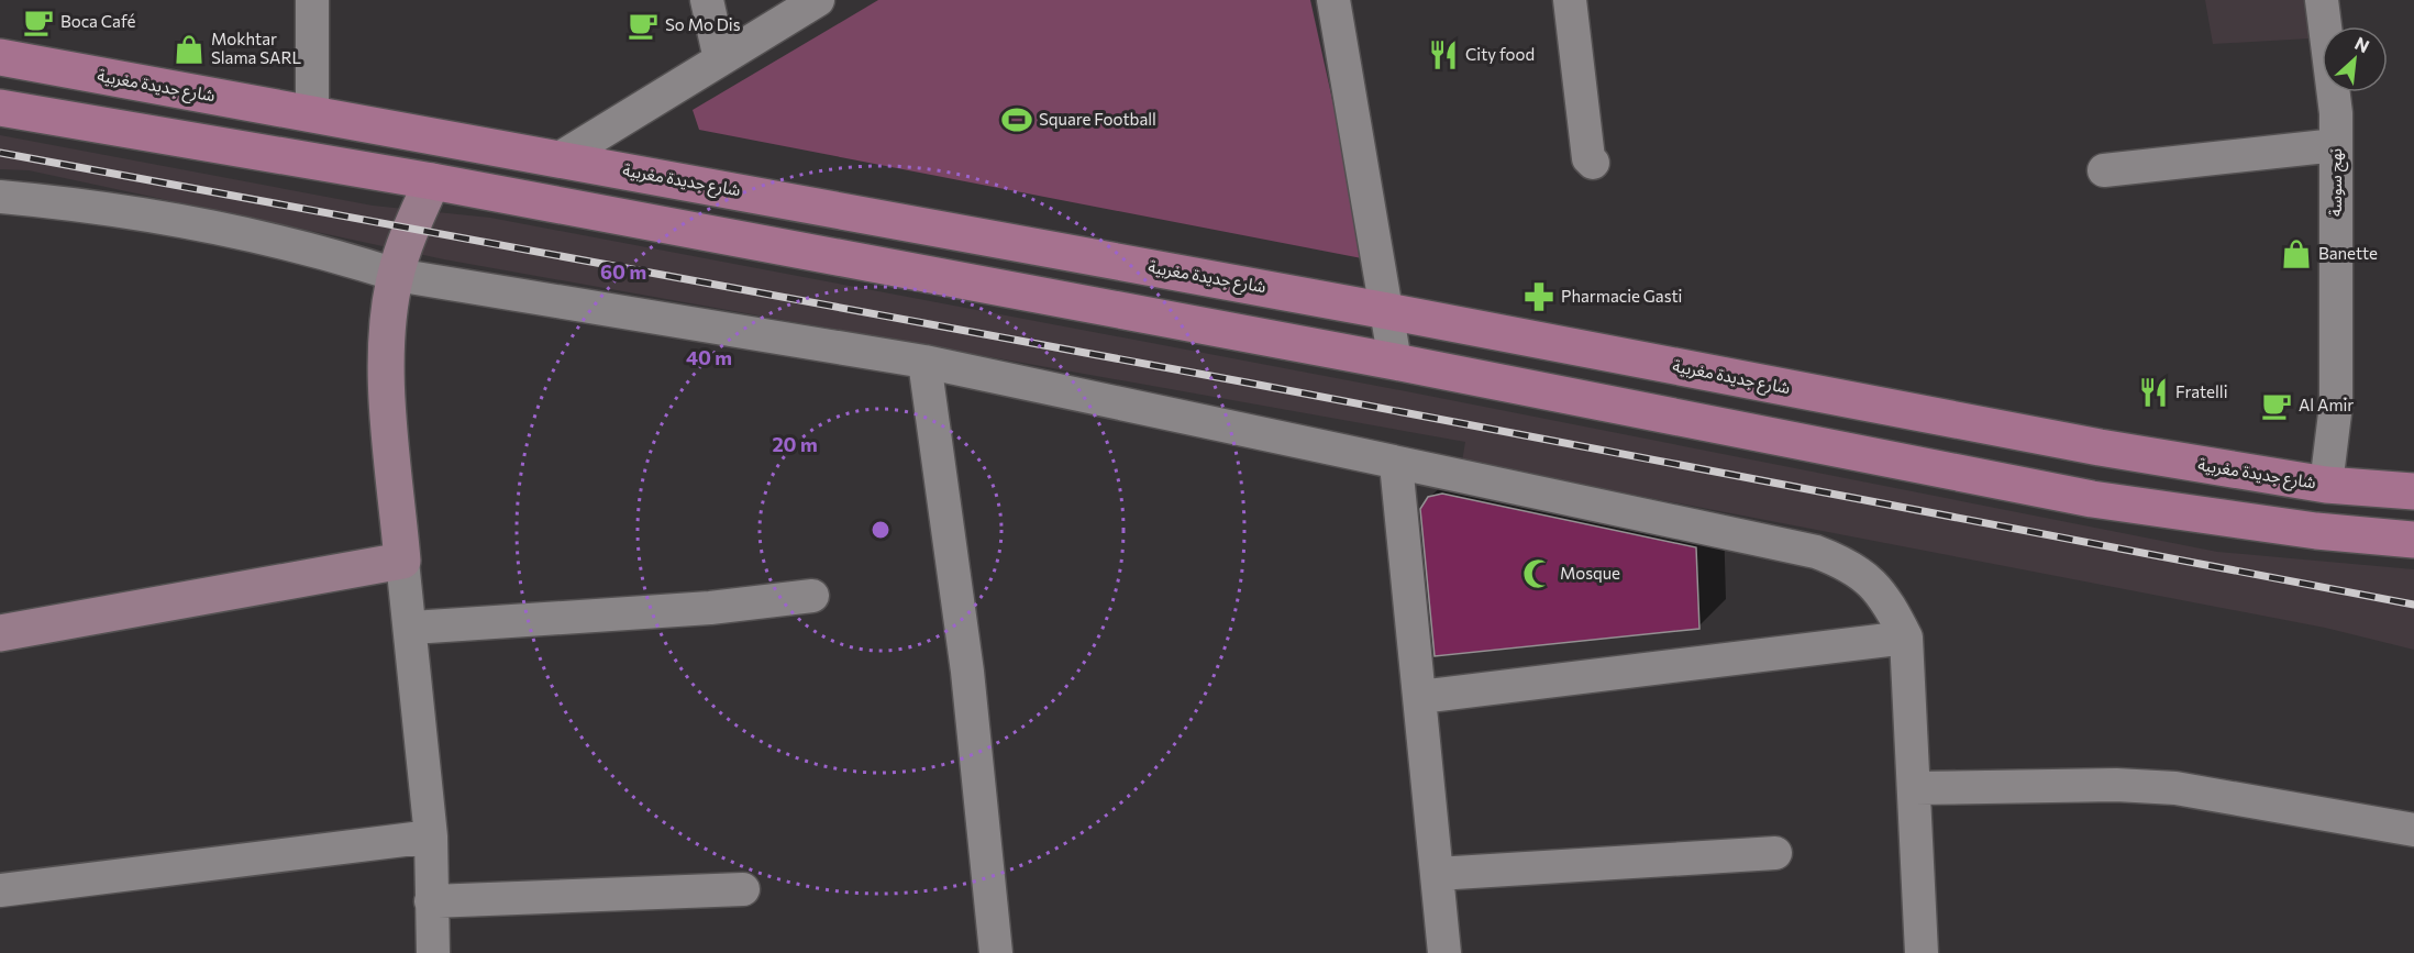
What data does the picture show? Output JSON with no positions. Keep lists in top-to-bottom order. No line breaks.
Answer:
{"streets":{"main road":["شارع جديدة مغربية"],"street":["نهج سوسة"]},"crossings":[["شارع جديدة مغربية","نهج سوسة"]],"places":{"cafe":["Boca Café","So Mo Dis","Al Amir"],"shop":["Mokhtar Slama SARL","Banette"],"restaurant":["City food","Fratelli"],"sports":["Square Football"],"pharmacy":["Pharmacie Gasti"],"mosque":["Mosque"]},"north":"top right","rings":["60 m","40 m","20 m"]}
